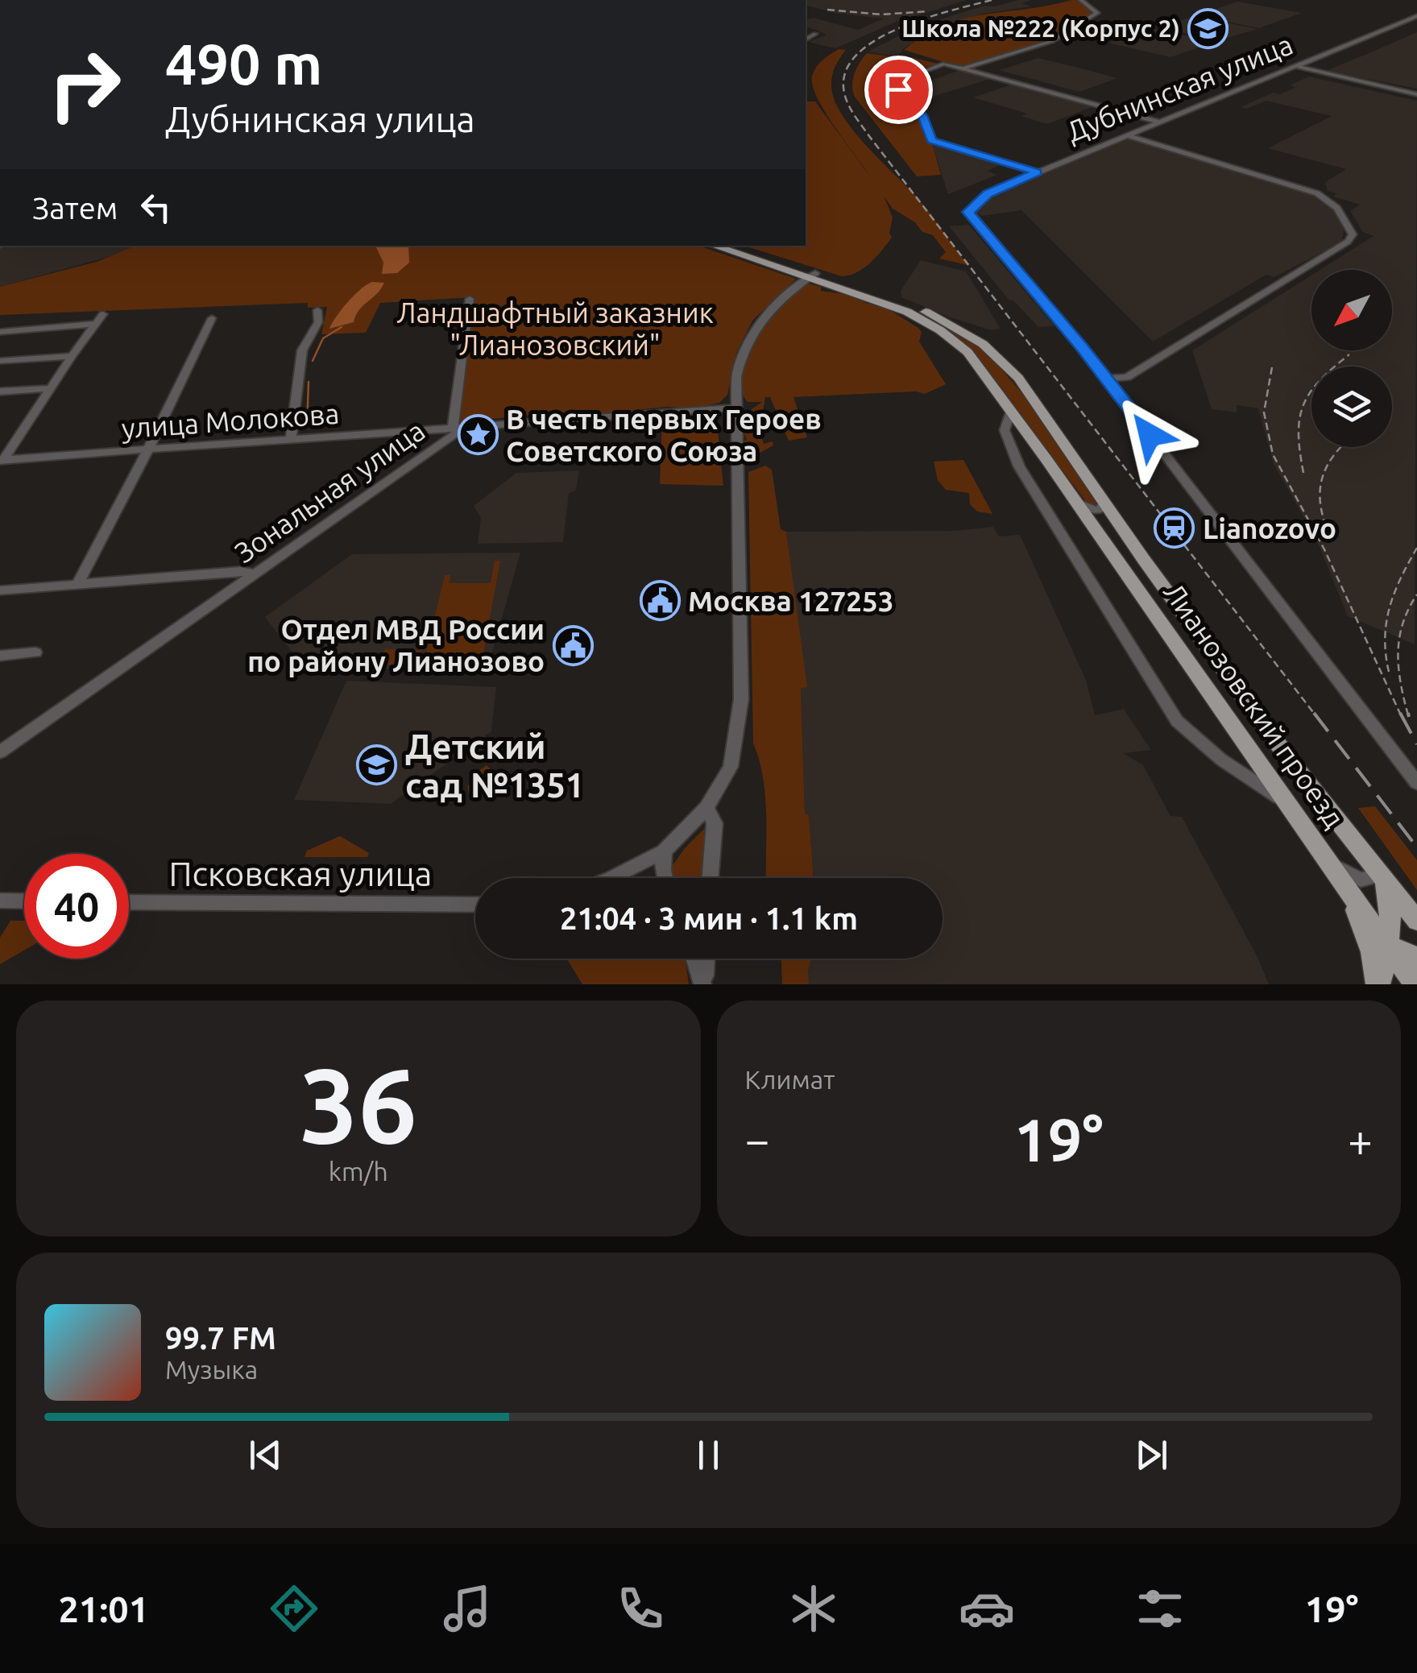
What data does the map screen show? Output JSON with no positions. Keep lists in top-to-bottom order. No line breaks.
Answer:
{"streets":{"main road":["Лианозовский проезд"],"street":["Дубнинская улица","улица Молокова","Зональная улица","Псковская улица"]},"crossings":[["улица Молокова","Зональная улица"]],"parks":["Ландшафтный заказник \"Лианозовский\""],"places":{"school or university":["Школа №222 (Корпус 2)","Детский сад №1351"],"place":["В честь первых Героев Советского Союза"],"station":["Lianozovo"],"public building":["Москва 127253","Отдел МВД России по району Лианозово"]},"north":"bottom left","page":{"turn":["490 m","Дубнинская улица"],"then":"Затем","limit":"40","trip":"21:04 · 3 мин · 1.1 km","tile":[["36","km/h"],"Климат"],"heat":["−","19°","+"],"song":["99.7 FM","Музыка"],"tabs":["21:01","19°"]}}
